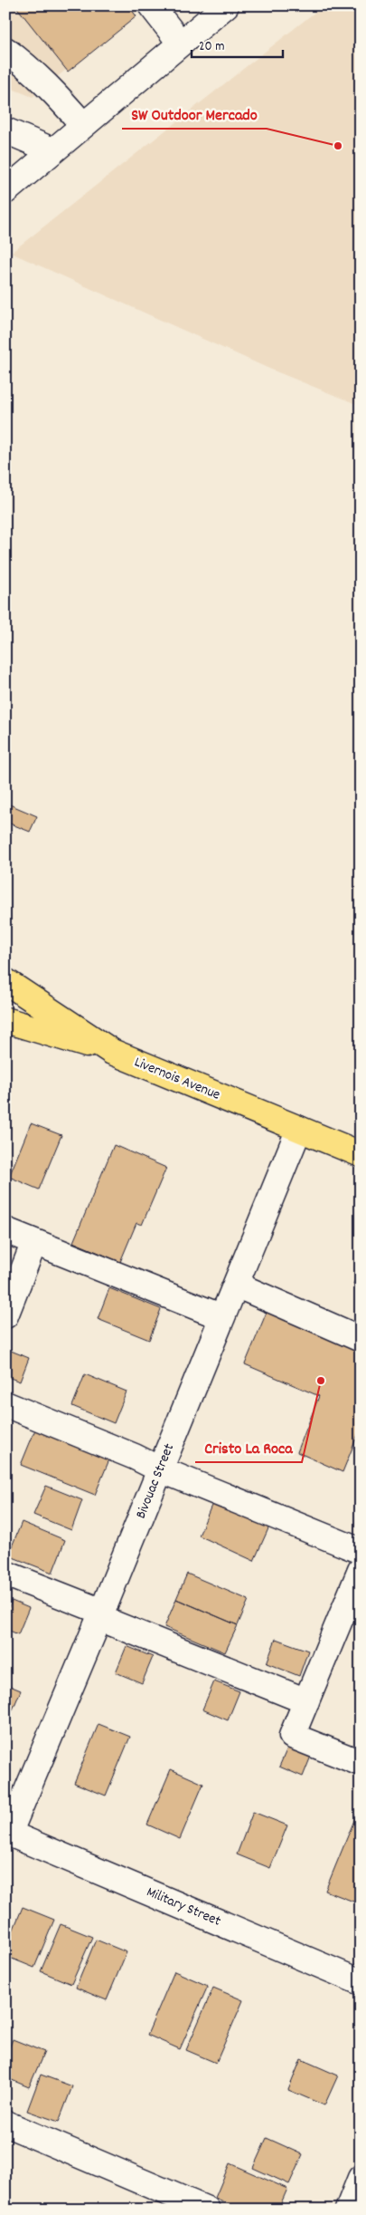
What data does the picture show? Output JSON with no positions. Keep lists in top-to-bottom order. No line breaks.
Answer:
{"streets":{"main road":["Livernois Avenue"],"street":["Bivouac Street","Military Street"]},"crossings":[["Livernois Avenue","Bivouac Street"],["Bivouac Street","Military Street"]],"places":["SW Outdoor Mercado","Cristo La Roca"],"scale_bar":"20 m"}
